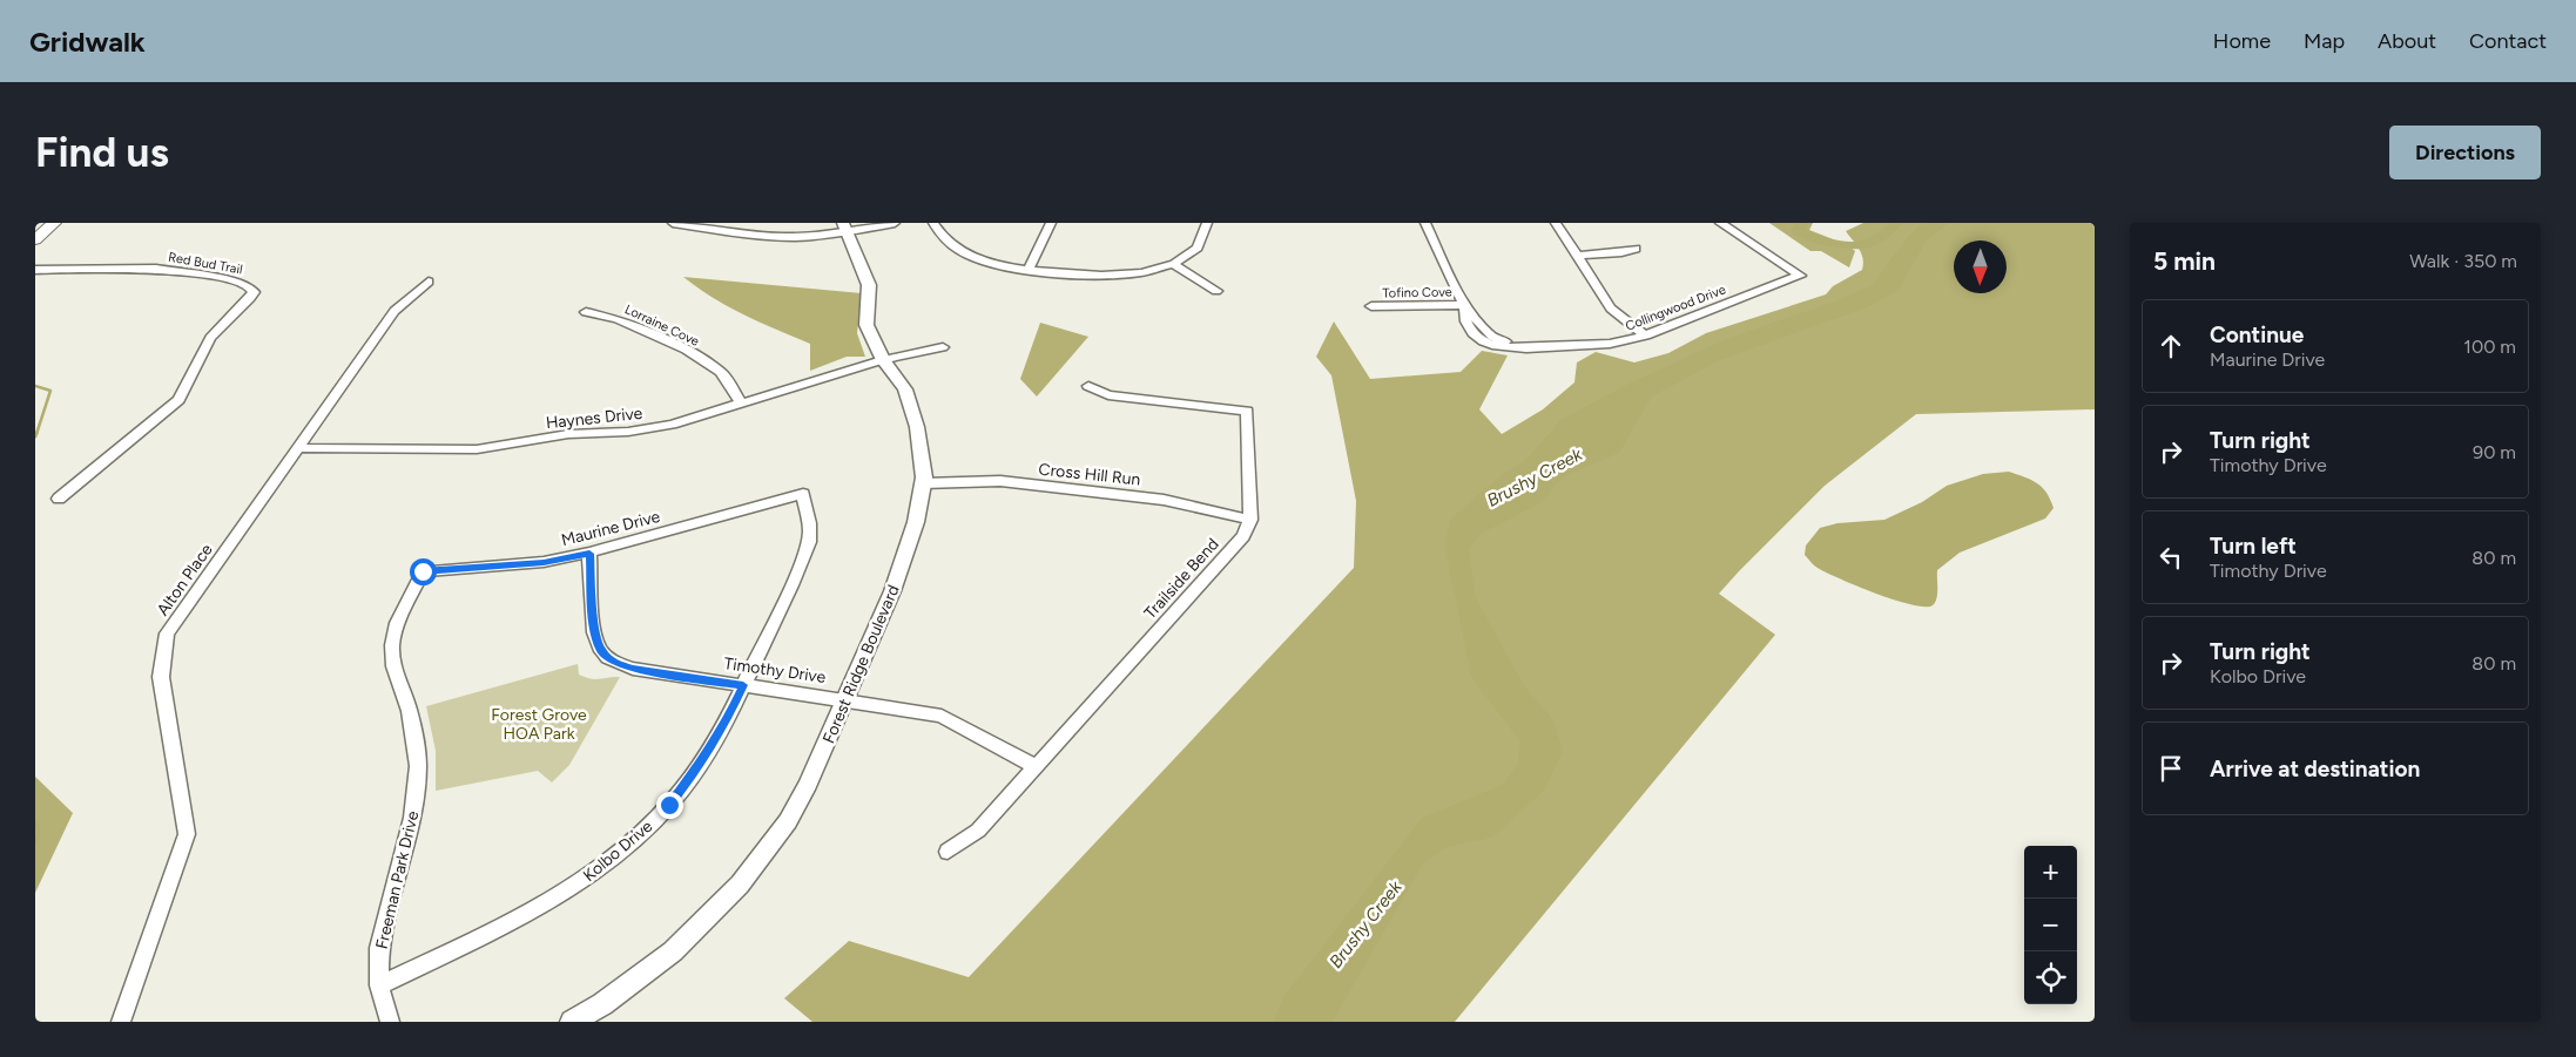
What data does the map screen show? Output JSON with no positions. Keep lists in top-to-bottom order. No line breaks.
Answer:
{"streets":{"street":["Red Bud Trail","Tofino Cove","Collingwood Drive","Lorraine Cove","Haynes Drive","Cross Hill Run","Maurine Drive","Trailside Bend","Alton Place","Forest Ridge Boulevard","Timothy Drive","Kolbo Drive","Freeman Park Drive"]},"crossings":[["Tofino Cove","Collingwood Drive"],["Lorraine Cove","Haynes Drive"],["Haynes Drive","Alton Place"],["Haynes Drive","Forest Ridge Boulevard"],["Cross Hill Run","Trailside Bend"],["Cross Hill Run","Forest Ridge Boulevard"],["Maurine Drive","Timothy Drive"],["Maurine Drive","Kolbo Drive"],["Maurine Drive","Freeman Park Drive"],["Trailside Bend","Timothy Drive"],["Forest Ridge Boulevard","Timothy Drive"],["Timothy Drive","Kolbo Drive"],["Kolbo Drive","Freeman Park Drive"]],"water":["Brushy Creek"],"parks":["Forest Grove HOA Park"],"north":"bottom","page":{"header":"Gridwalk","nav":["Home","Map","About","Contact"],"buttons":"Directions","title":"Find us","heading":["5 min","Walk · 350 m"],"list":[["Continue","Maurine Drive","100 m"],["Turn right","Timothy Drive","90 m"],["Turn left","Timothy Drive","80 m"],["Turn right","Kolbo Drive","80 m"],"Arrive at destination"],"map_buttons":["+","−"]}}
